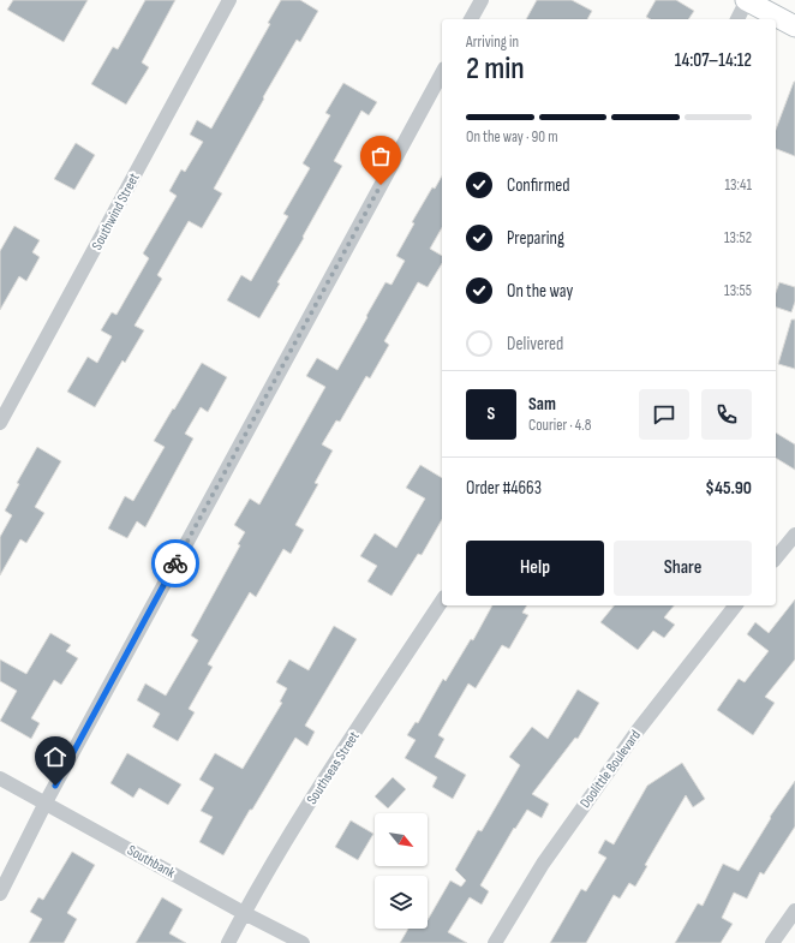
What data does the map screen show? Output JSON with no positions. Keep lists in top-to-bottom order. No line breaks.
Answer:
{"streets":{"street":["Southwind Street","Southseas Street","Doolittle Boulevard","Southbank"]},"crossings":[["Southseas Street","Southbank"]],"north":"bottom right","page":{"heading":["2 min","Arriving in","14:07–14:12"],"panel":["Sam","Courier · 4.8","Order #4663","$45.90"],"bar":"On the way · 90 m","list":[["Confirmed","13:41"],["Preparing","13:52"],["On the way","13:55"],"Delivered"],"round":"S","buttons":["Help","Share"]}}
